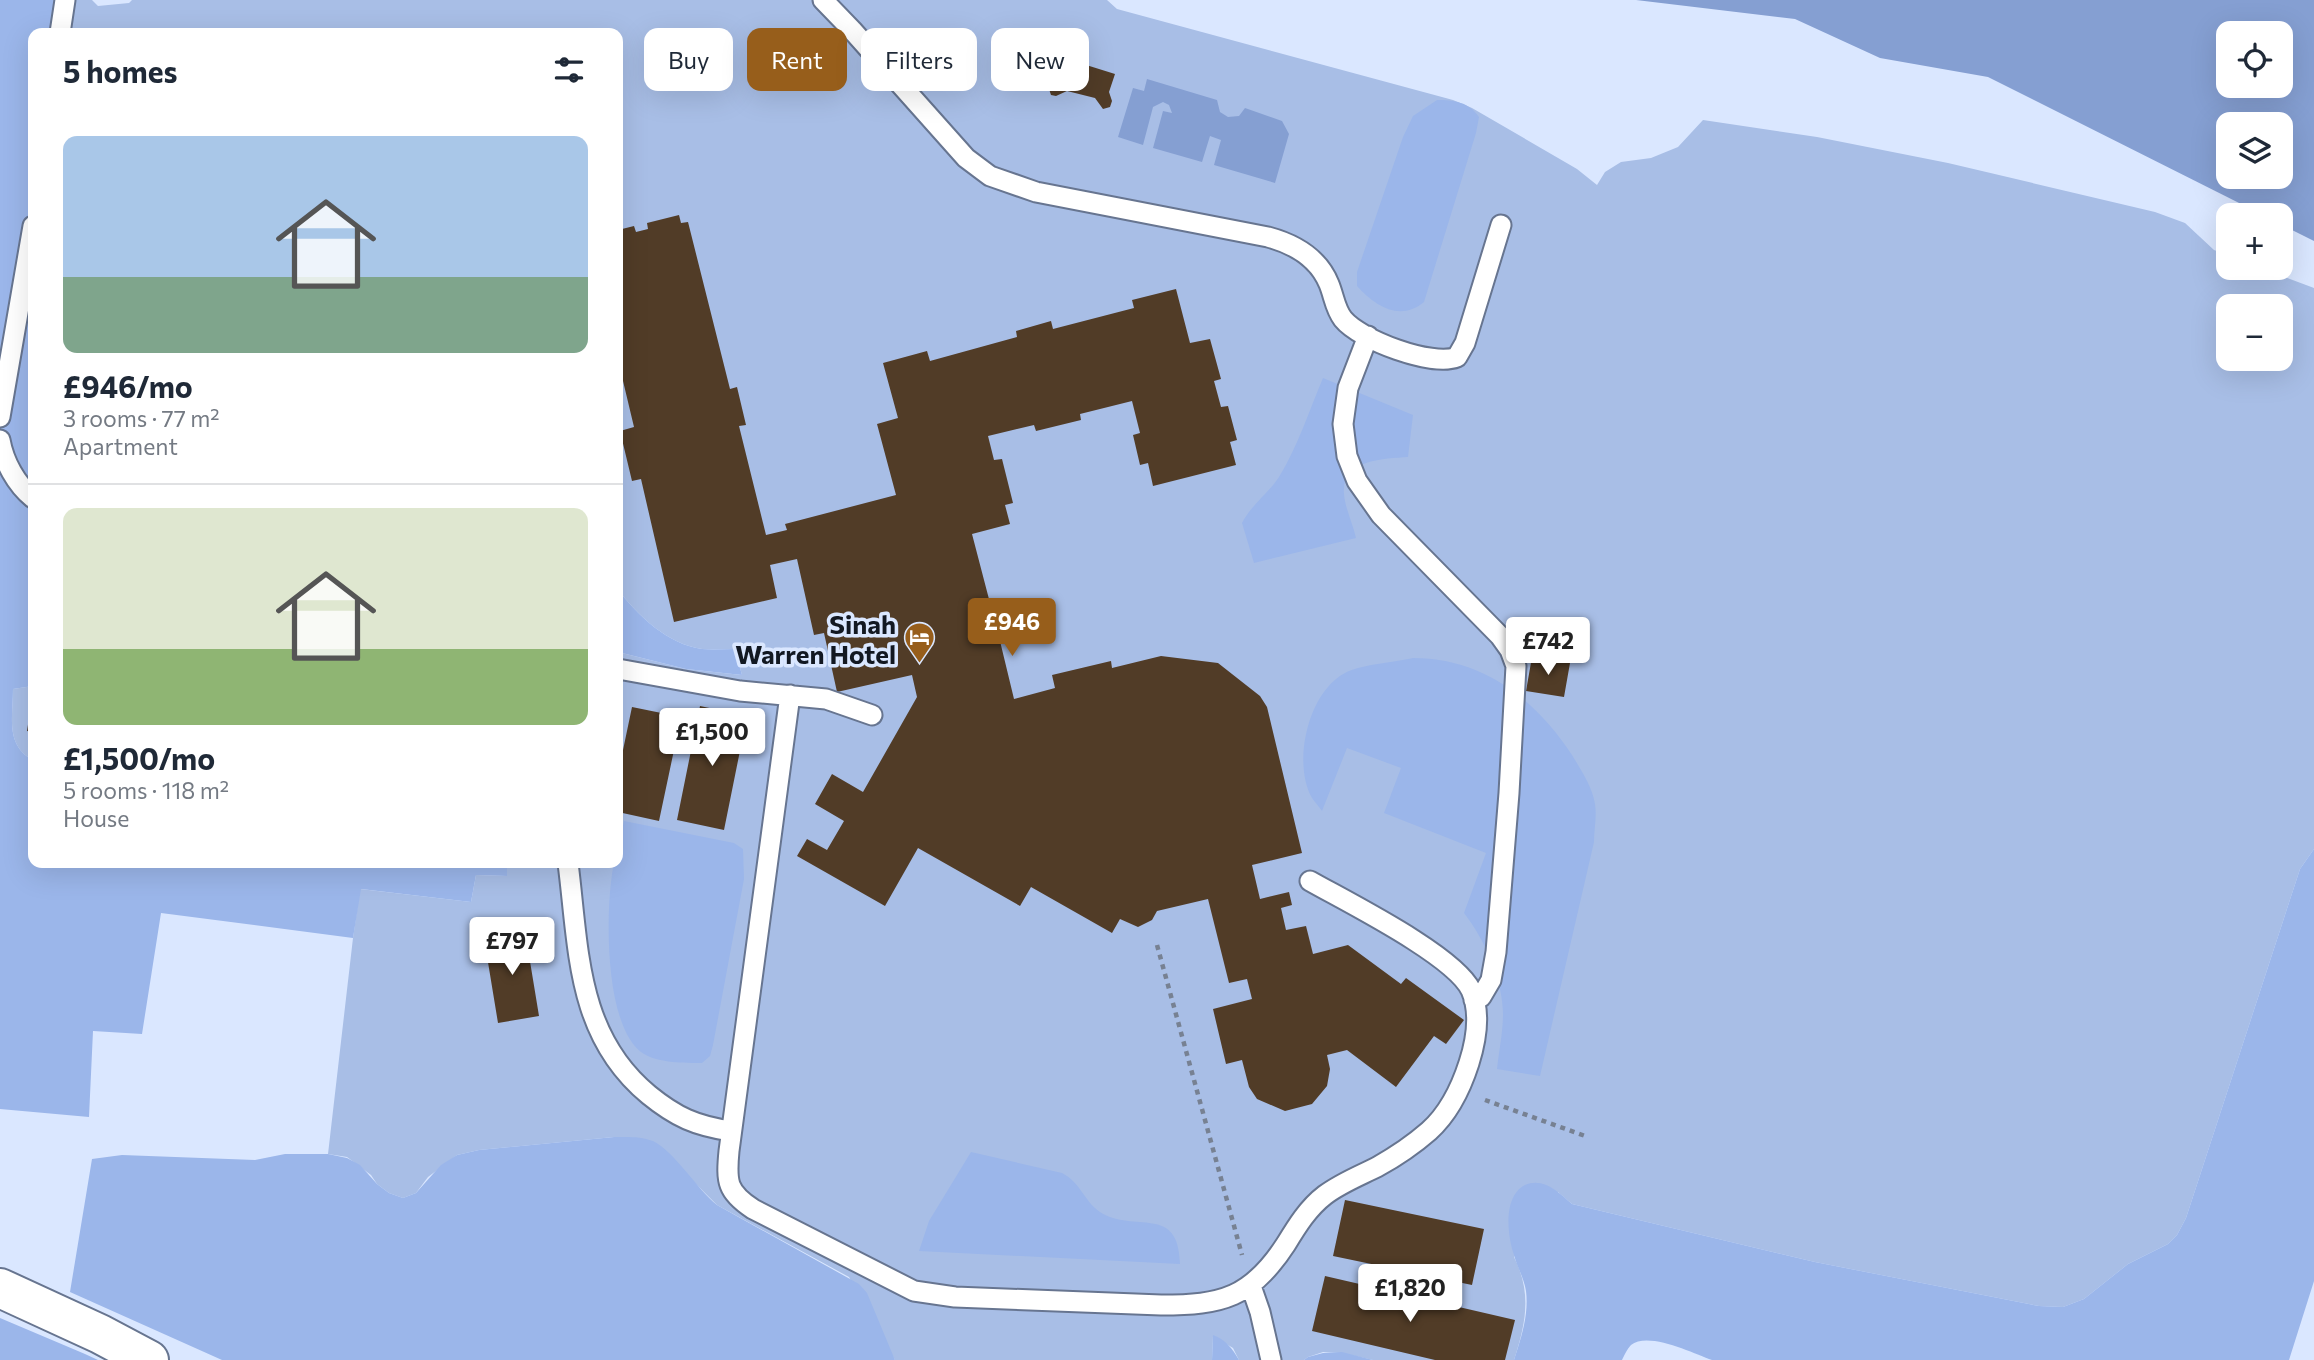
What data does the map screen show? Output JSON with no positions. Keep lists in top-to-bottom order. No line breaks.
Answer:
{"places":{"hotel":["Sinah Warren Hotel"]},"page":{"map_buttons":["+","−"],"chip":["Buy","Rent","Filters","New"],"heading":"5 homes","list":[{"name":"£946/mo","note":"3 rooms · 77 m² · Apartment"},{"name":"£1,500/mo","note":"5 rooms · 118 m² · House"}],"price":["£946","£742","£1,500","£797","£1,820"]}}
